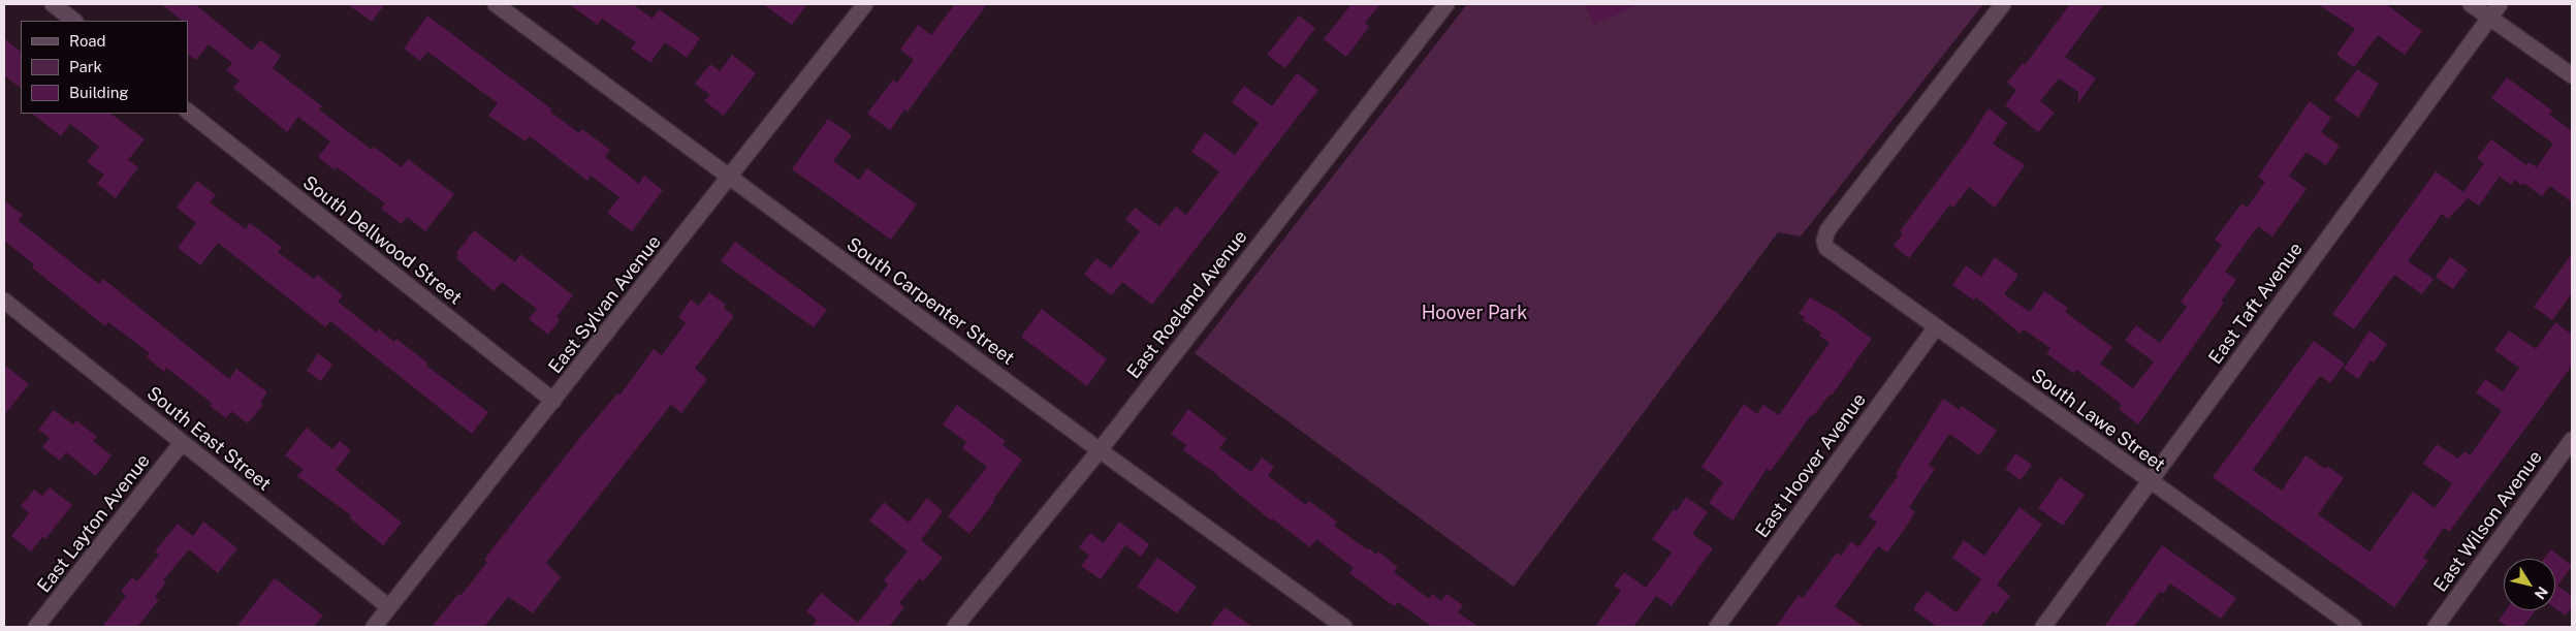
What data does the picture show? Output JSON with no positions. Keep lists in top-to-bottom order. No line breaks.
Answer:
{"streets":{"street":["South Dellwood Street","South Carpenter Street","East Taft Avenue","East Sylvan Avenue","East Roeland Avenue","South Lawe Street","South East Street","East Hoover Avenue","East Wilson Avenue","East Layton Avenue"]},"crossings":[["South Dellwood Street","East Sylvan Avenue"],["South Carpenter Street","East Sylvan Avenue"],["South Carpenter Street","East Roeland Avenue"],["East Taft Avenue","South Lawe Street"],["East Sylvan Avenue","South East Street"],["South Lawe Street","East Hoover Avenue"],["South East Street","East Layton Avenue"]],"parks":["Hoover Park"],"legend":["Road","Park","Building"],"north":"bottom right"}
